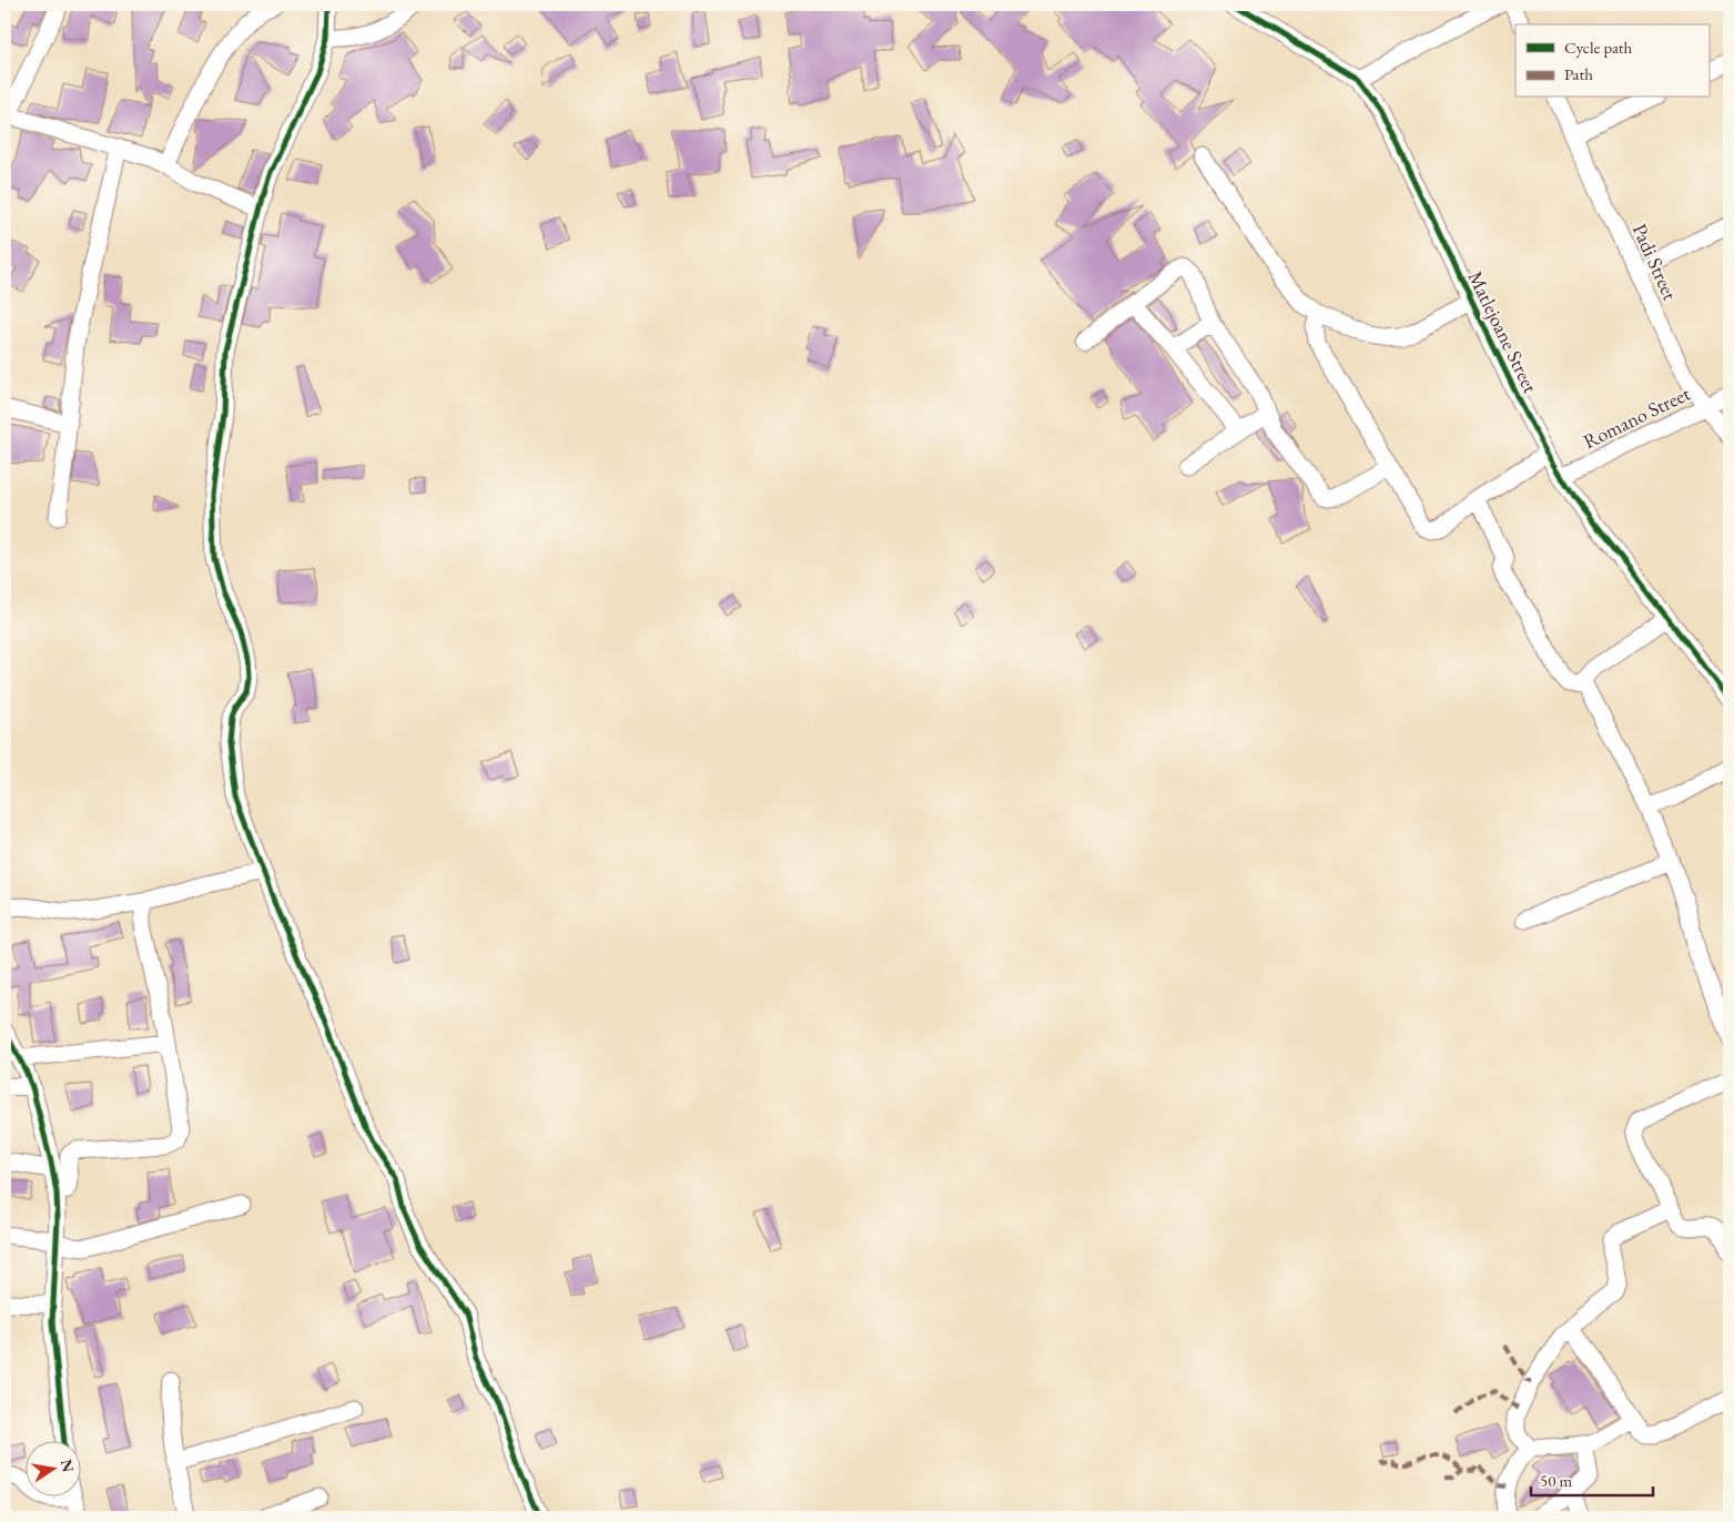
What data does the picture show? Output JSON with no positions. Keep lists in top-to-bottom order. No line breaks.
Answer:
{"streets":{"street":["Padi Street","Matlejoane Street","Romano Street"]},"crossings":[["Padi Street","Romano Street"],["Matlejoane Street","Romano Street"]],"legend":["Cycle path","Path"],"scale_bar":"50 m","north":"right"}
